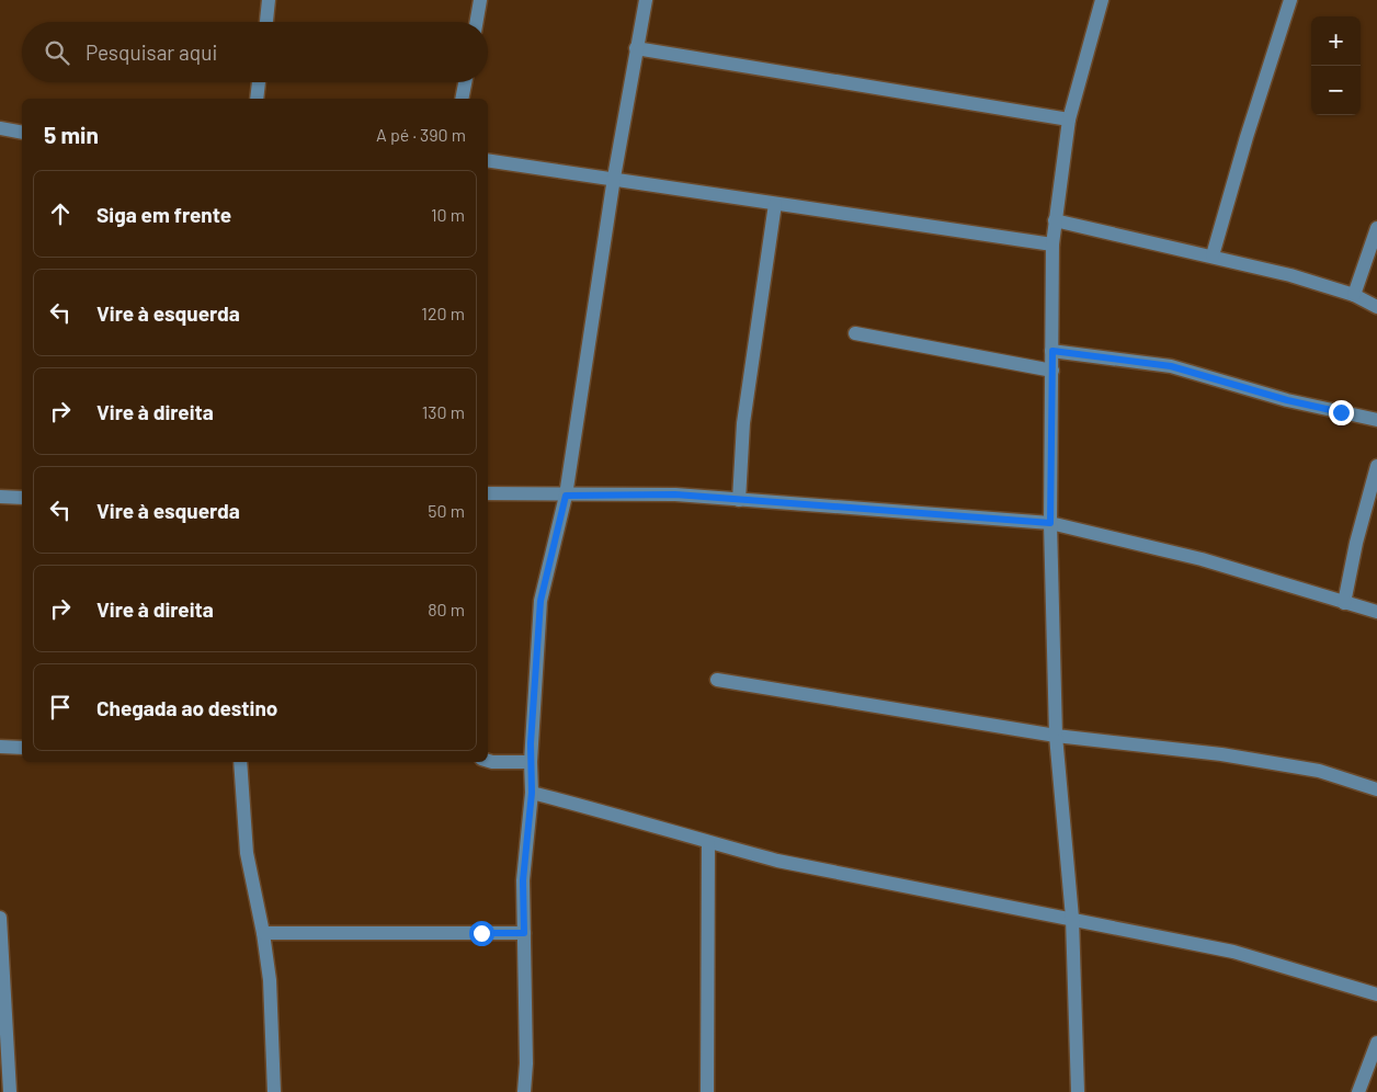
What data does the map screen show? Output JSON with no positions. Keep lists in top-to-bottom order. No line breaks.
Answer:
{"page":{"map_buttons":["+","−"],"search":"Pesquisar aqui","heading":["5 min","A pé · 390 m"],"list":[["Siga em frente","10 m"],["Vire à esquerda","120 m"],["Vire à direita","130 m"],["Vire à esquerda","50 m"],["Vire à direita","80 m"],"Chegada ao destino"]}}
